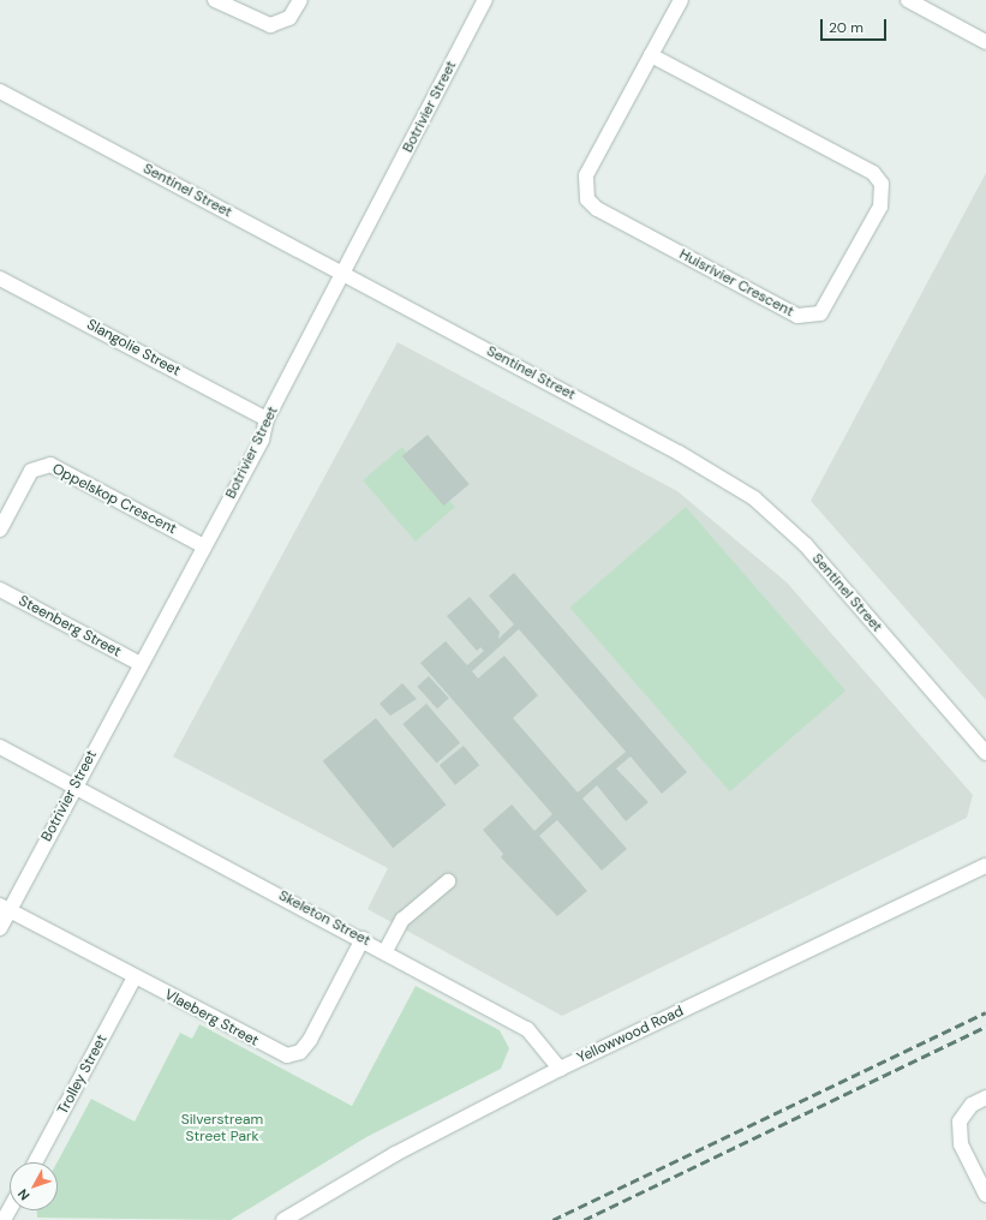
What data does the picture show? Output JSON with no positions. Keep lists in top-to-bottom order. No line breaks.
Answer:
{"streets":{"street":["Botrivier Street","Sentinel Street","Huisrivier Crescent","Slangolie Street","Oppelskop Crescent","Steenberg Street","Skeleton Street","Vlaeberg Street","Yellowwood Road","Trolley Street"]},"crossings":[["Botrivier Street","Sentinel Street"],["Botrivier Street","Slangolie Street"],["Botrivier Street","Oppelskop Crescent"],["Botrivier Street","Steenberg Street"],["Botrivier Street","Skeleton Street"],["Botrivier Street","Vlaeberg Street"],["Skeleton Street","Vlaeberg Street"],["Skeleton Street","Yellowwood Road"],["Vlaeberg Street","Trolley Street"]],"parks":["Silverstream Street Park"],"scale_bar":"20 m","north":"bottom left"}
